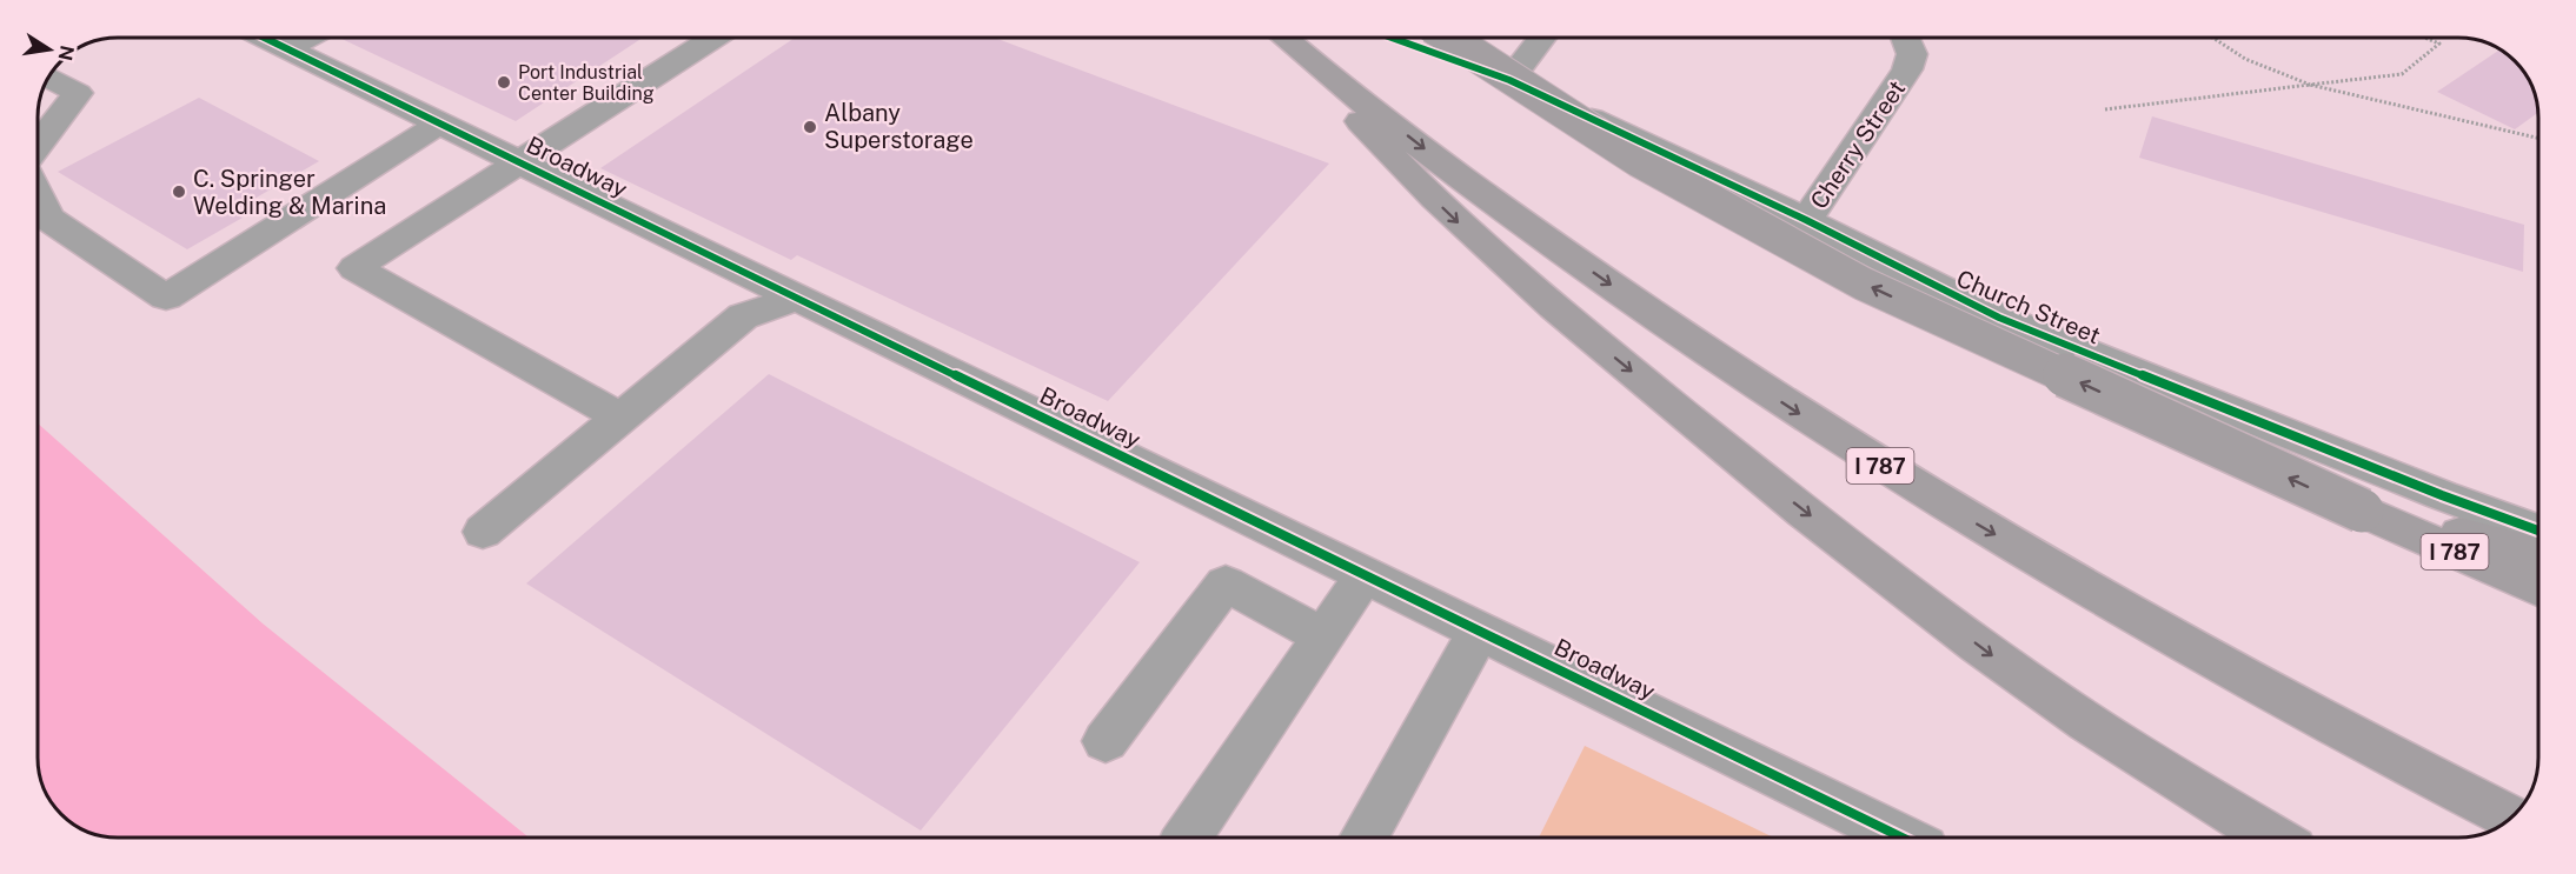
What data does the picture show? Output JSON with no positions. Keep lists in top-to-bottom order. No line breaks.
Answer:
{"streets":{"highway":["I 787"],"street":["Cherry Street","Broadway","Church Street"]},"crossings":[["Cherry Street","Church Street"]],"places":["Port Industrial Center Building","Albany Superstorage","C. Springer Welding & Marina"],"north":"right"}
